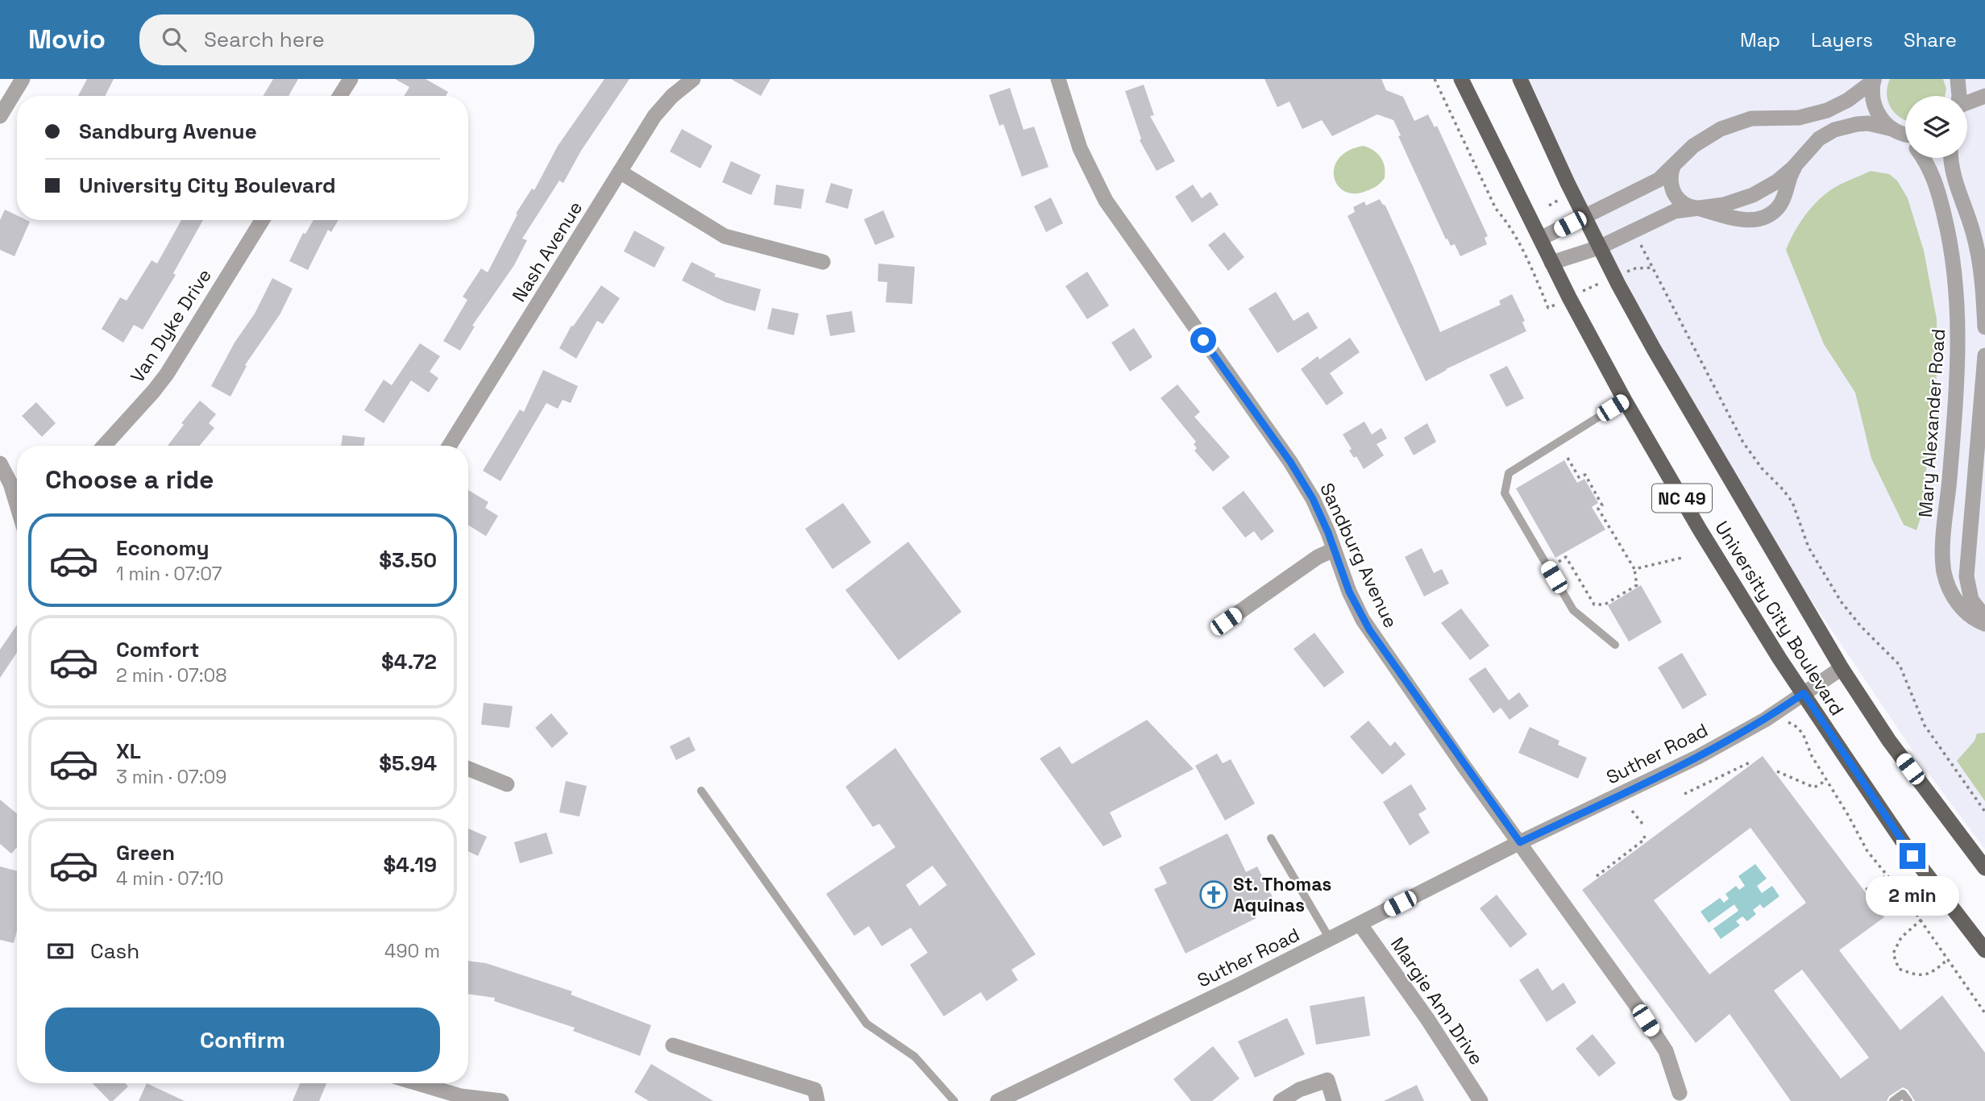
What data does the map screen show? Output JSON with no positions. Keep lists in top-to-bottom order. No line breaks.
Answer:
{"streets":{"main road":["NC 49","University City Boulevard"],"street":["Nash Avenue","Van Dyke Drive","Mary Alexander Road","Sandburg Avenue","Suther Road","Margie Ann Drive"]},"crossings":[["Sandburg Avenue","Suther Road"],["University City Boulevard","Suther Road"],["Suther Road","Margie Ann Drive"]],"places":{"church":["St. Thomas Aquinas"]},"page":{"header":"Movio","search":"Search here","nav":["Map","Layers","Share"],"banner":["Sandburg Avenue","University City Boulevard"],"heading":"Choose a ride","list":[{"name":"Economy","note":"1 min · 07:07","value":"$3.50"},{"name":"Comfort","note":"2 min · 07:08","value":"$4.72"},{"name":"XL","note":"3 min · 07:09","value":"$5.94"},{"name":"Green","note":"4 min · 07:10","value":"$4.19"}],"bubble":"2 min","pay":["Cash","490 m"],"buttons":"Confirm"}}
